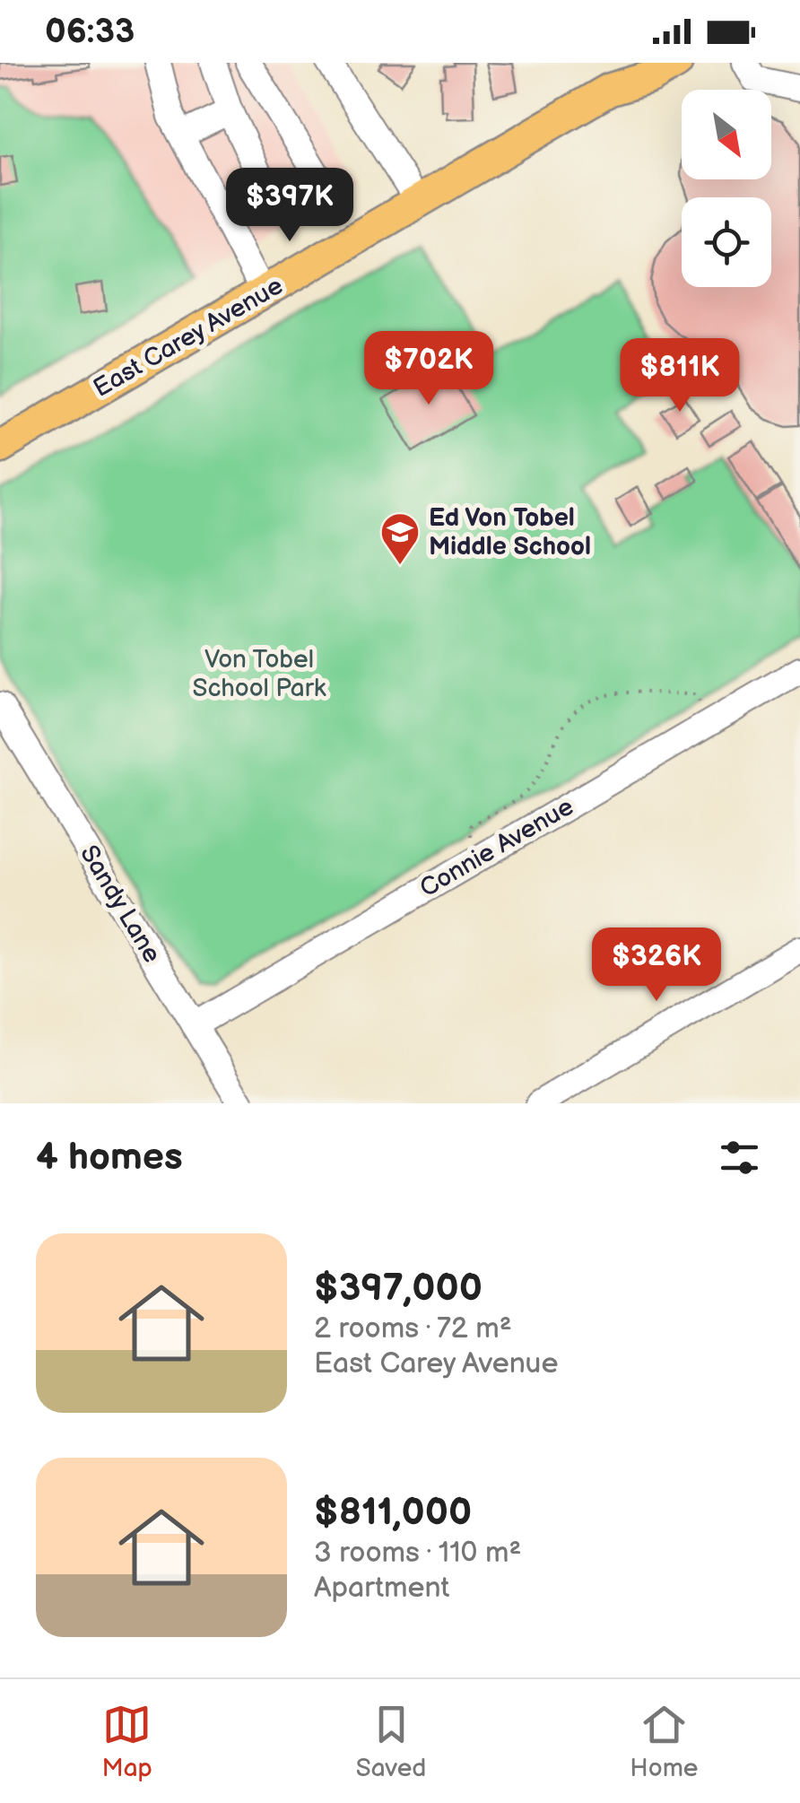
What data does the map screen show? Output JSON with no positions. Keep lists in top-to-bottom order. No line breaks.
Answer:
{"streets":{"main road":["East Carey Avenue"],"street":["Connie Avenue","Sandy Lane"]},"crossings":[["Connie Avenue","Sandy Lane"]],"parks":["Von Tobel School Park"],"places":{"school or university":["Ed Von Tobel Middle School"]},"north":"bottom right","page":{"status":"06:33","price":["$397K","$702K","$811K","$326K"],"heading":"4 homes","list":[{"name":"$397,000","note":"2 rooms · 72 m² · East Carey Avenue"},{"name":"$811,000","note":"3 rooms · 110 m² · Apartment"}],"tabs":["Map","Saved","Home"]}}
